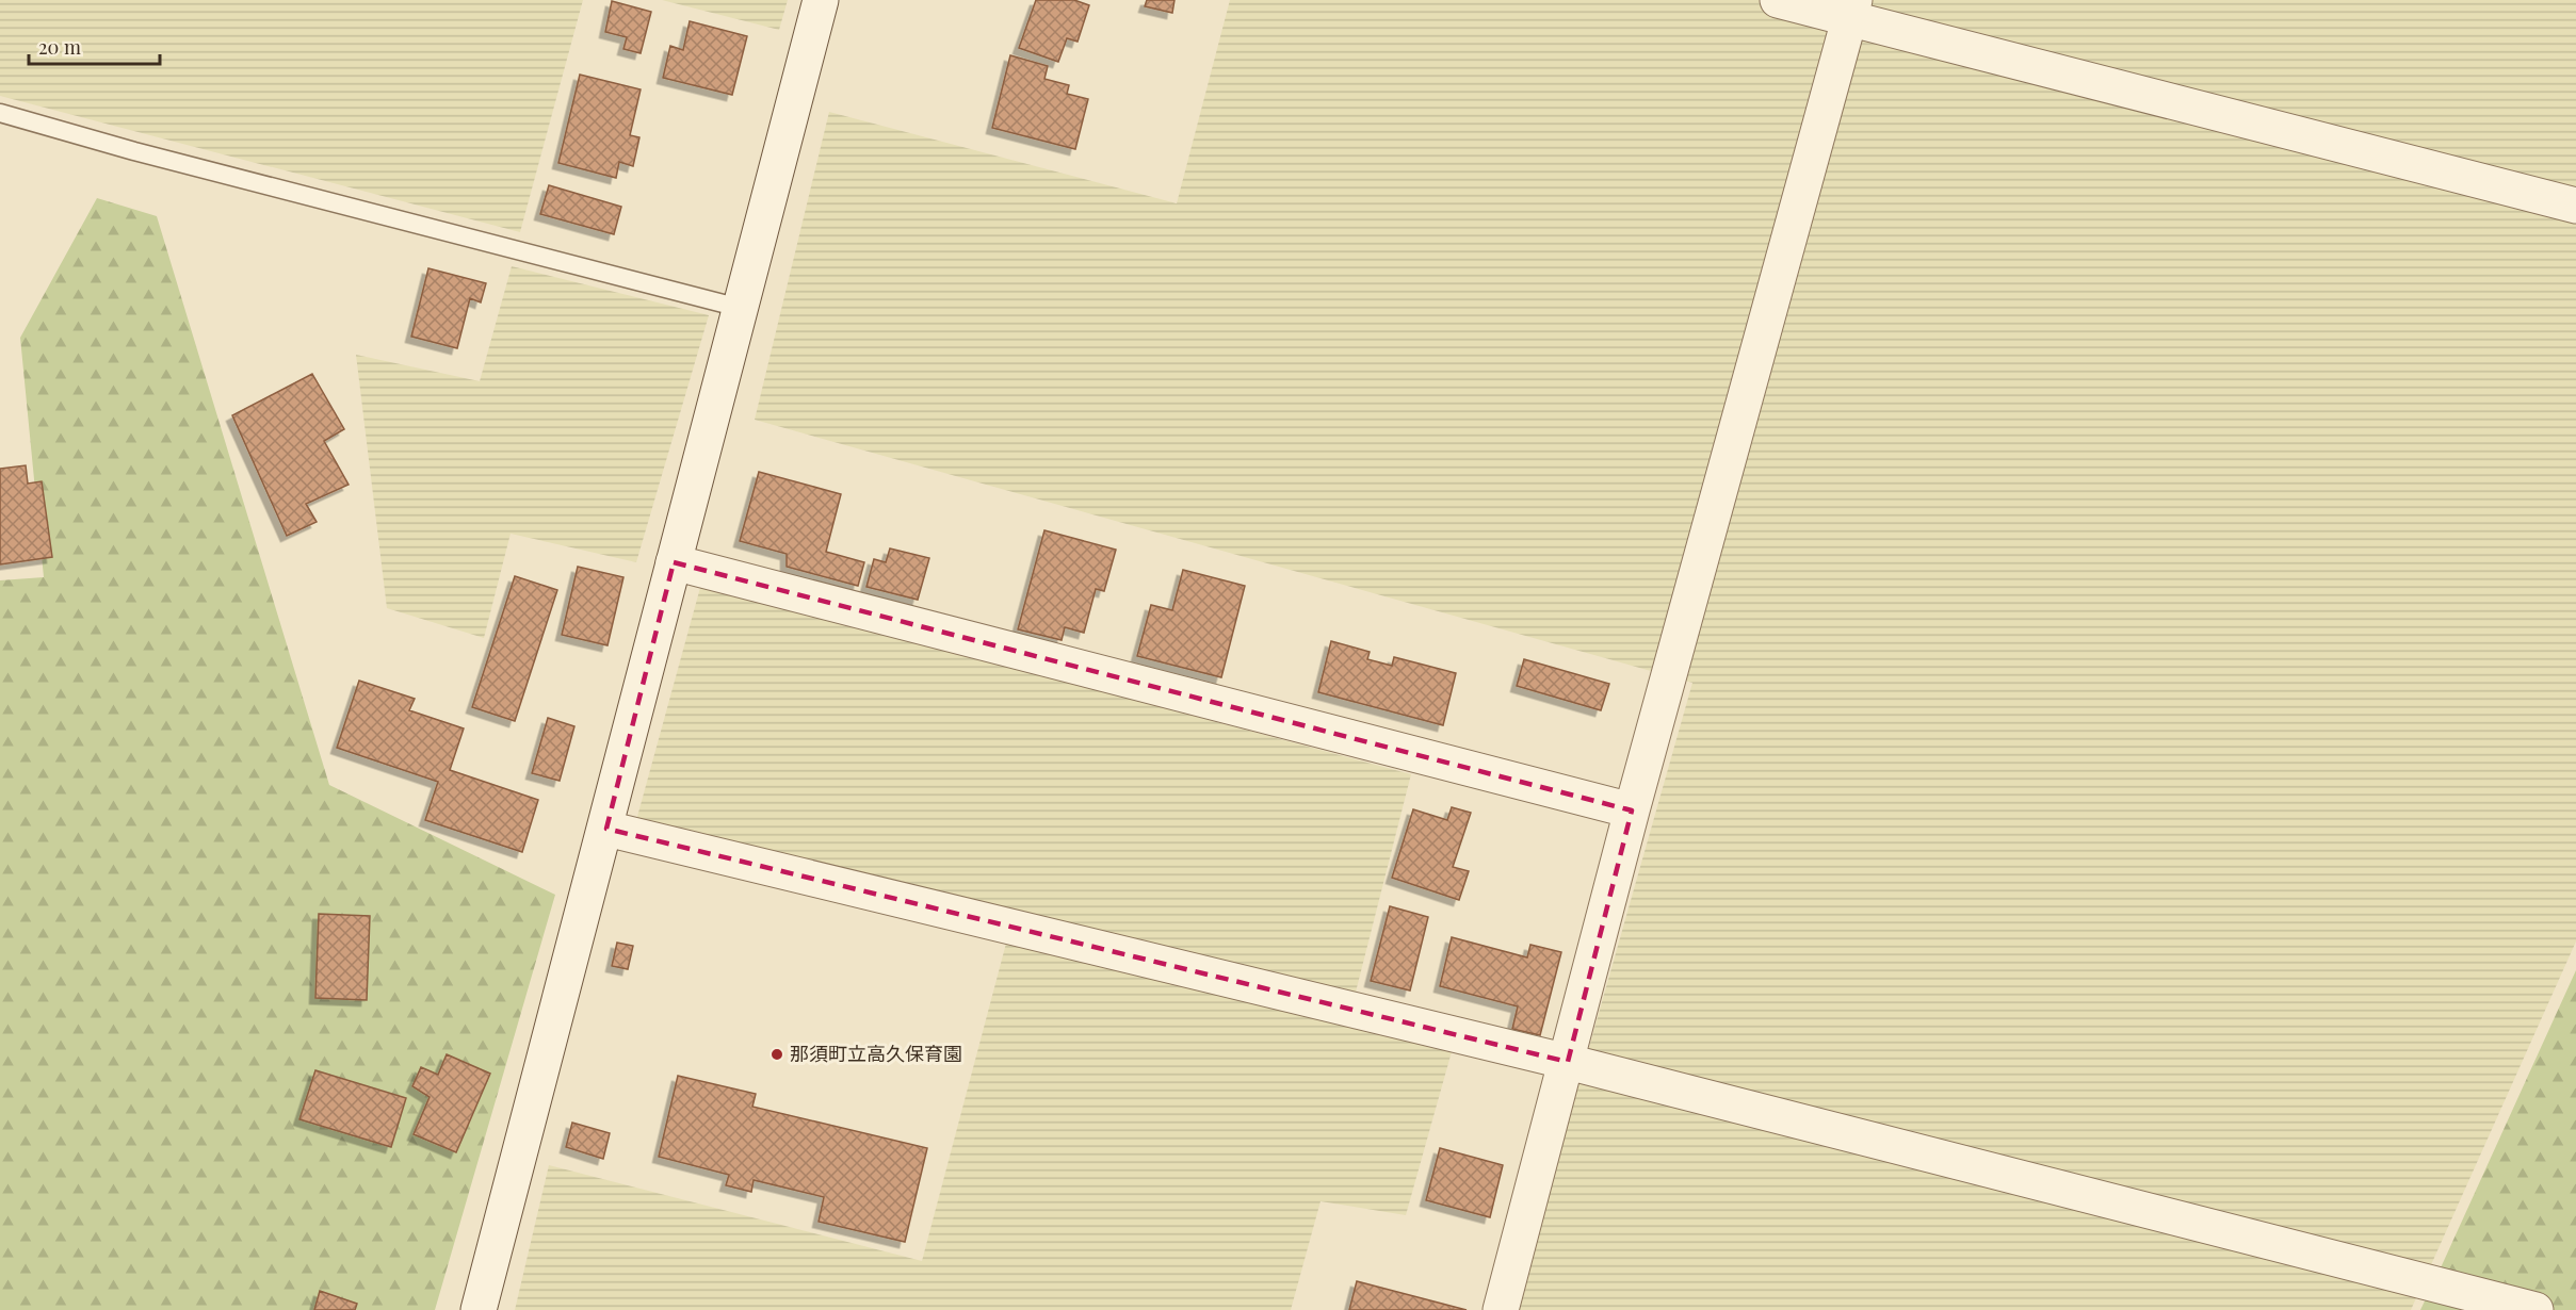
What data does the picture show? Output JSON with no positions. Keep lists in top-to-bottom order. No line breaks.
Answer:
{"places":["那須町立高久保育園"],"scale_bar":"20 m"}
